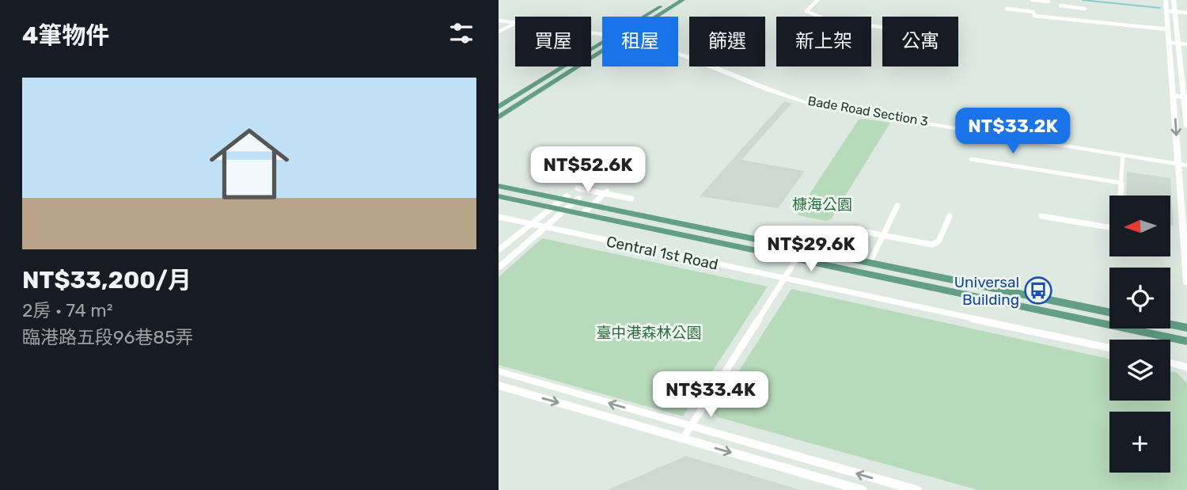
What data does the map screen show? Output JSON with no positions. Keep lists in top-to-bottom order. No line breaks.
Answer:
{"streets":{"street":["Bade Road Section 3","Central 1st Road"]},"parks":["槺海公園","臺中港森林公園"],"places":{"bus stop":["Universal Building"]},"north":"left","page":{"heading":"4筆物件","chip":["買屋","租屋","篩選","新上架","公寓"],"list":[{"name":"NT$33,200/月","note":"2房 · 74 m² · 臨港路五段96巷85弄"}],"price":["NT$33.2K","NT$52.6K","NT$29.6K","NT$33.4K"],"map_buttons":"+"}}
